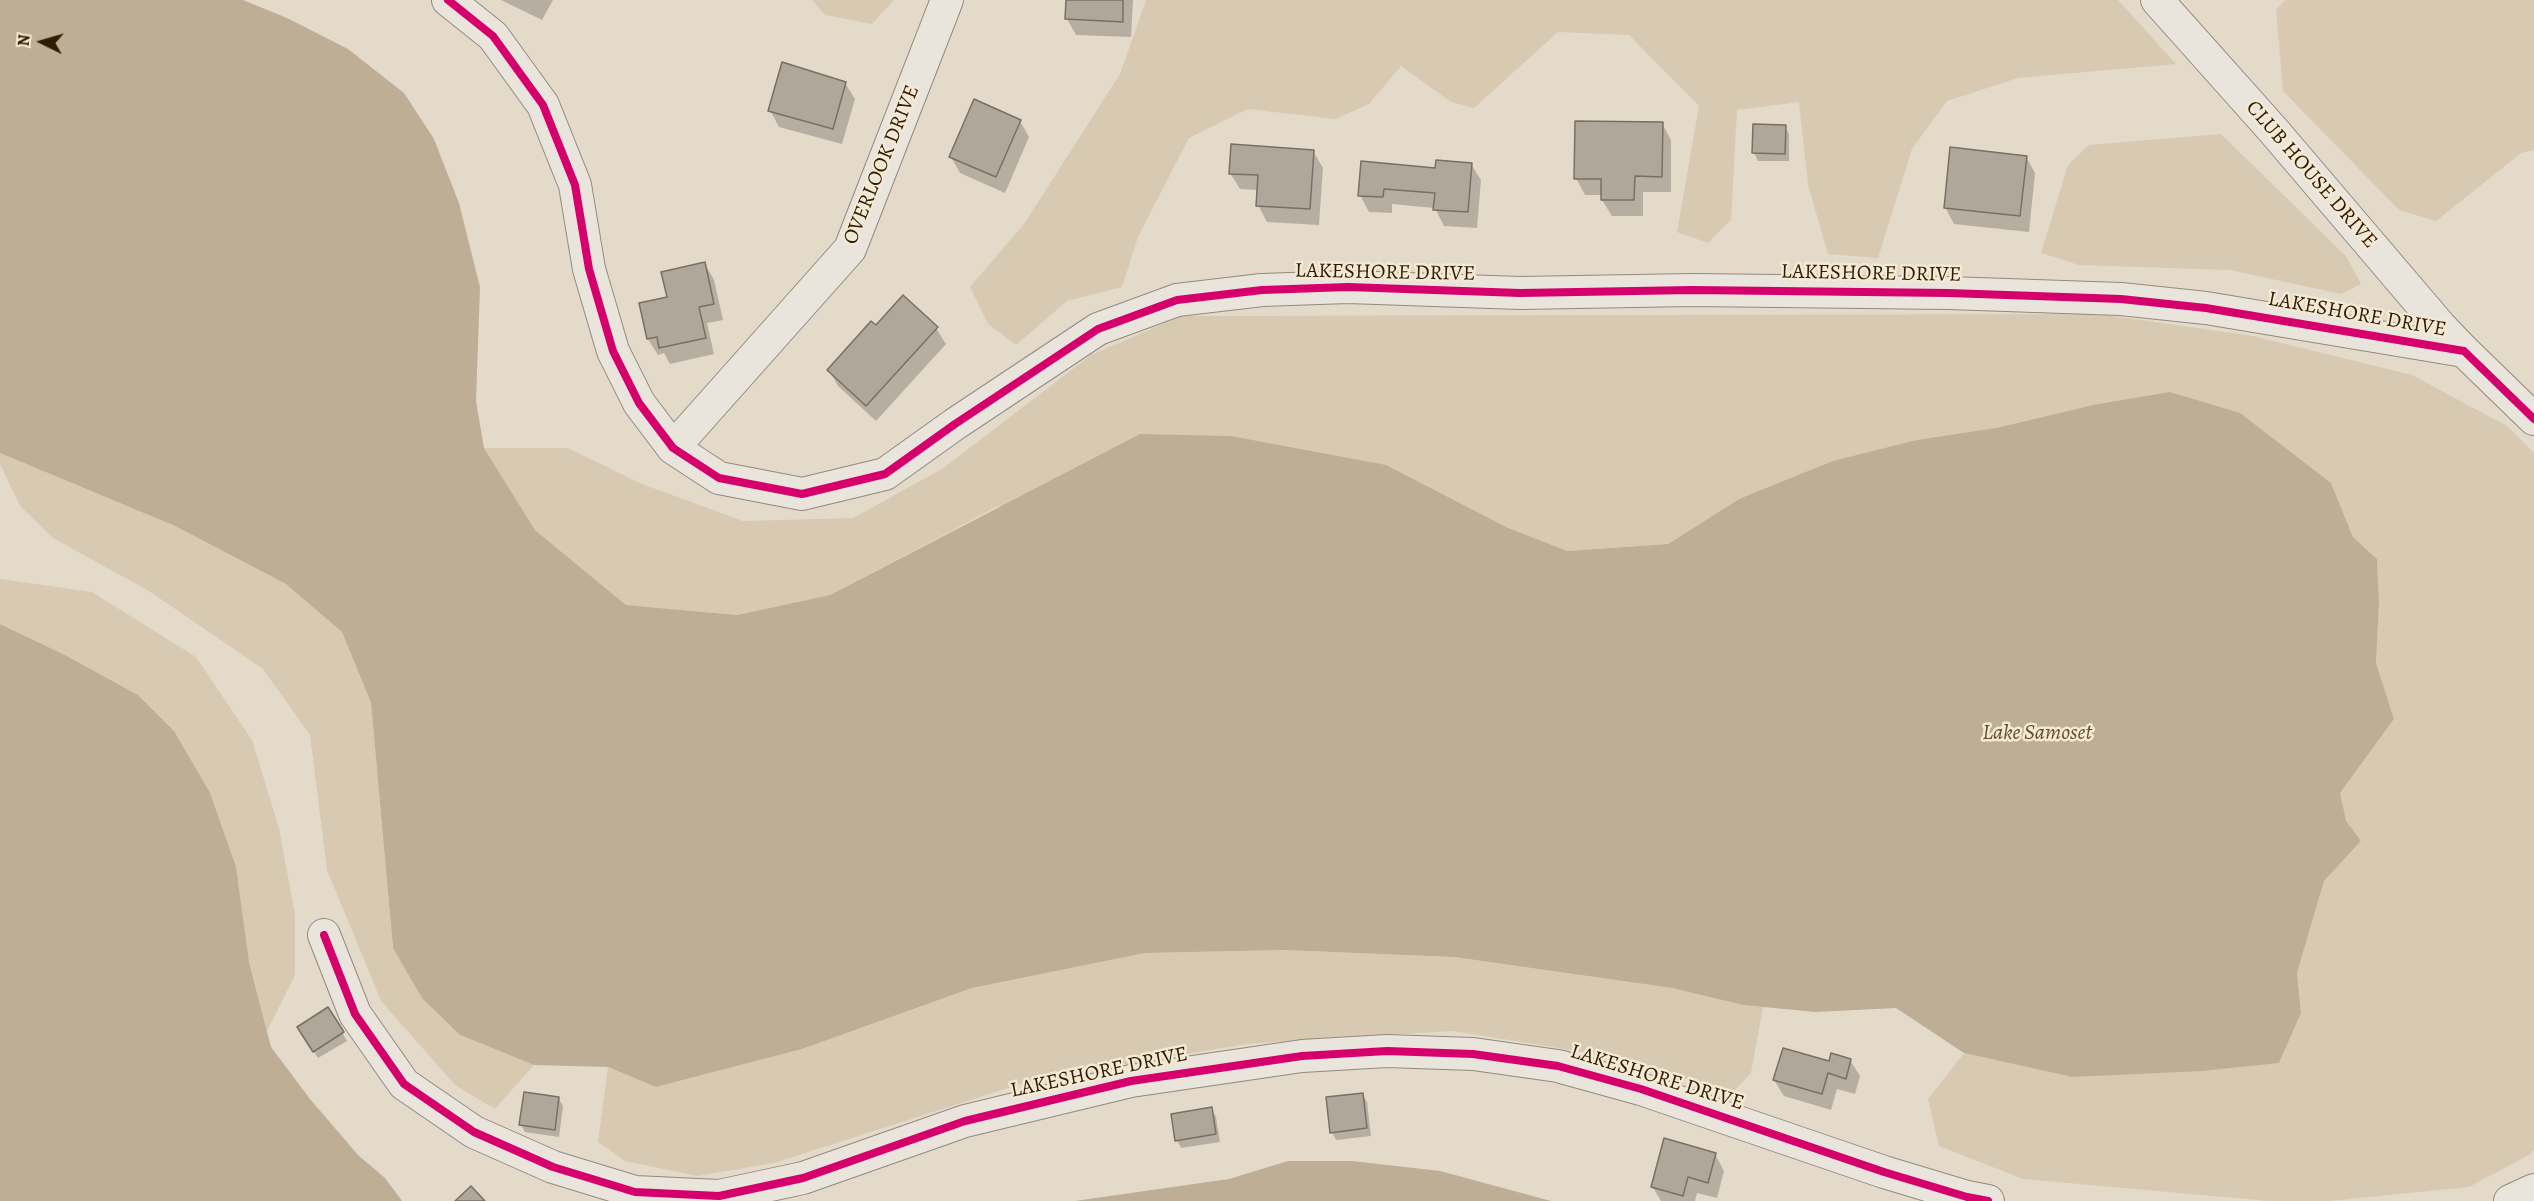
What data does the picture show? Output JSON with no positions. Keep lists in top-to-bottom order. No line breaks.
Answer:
{"streets":{"street":["OVERLOOK DRIVE","CLUB HOUSE DRIVE","LAKESHORE DRIVE"]},"crossings":[["OVERLOOK DRIVE","LAKESHORE DRIVE"],["CLUB HOUSE DRIVE","LAKESHORE DRIVE"]],"water":["Lake Samoset"],"north":"left"}
